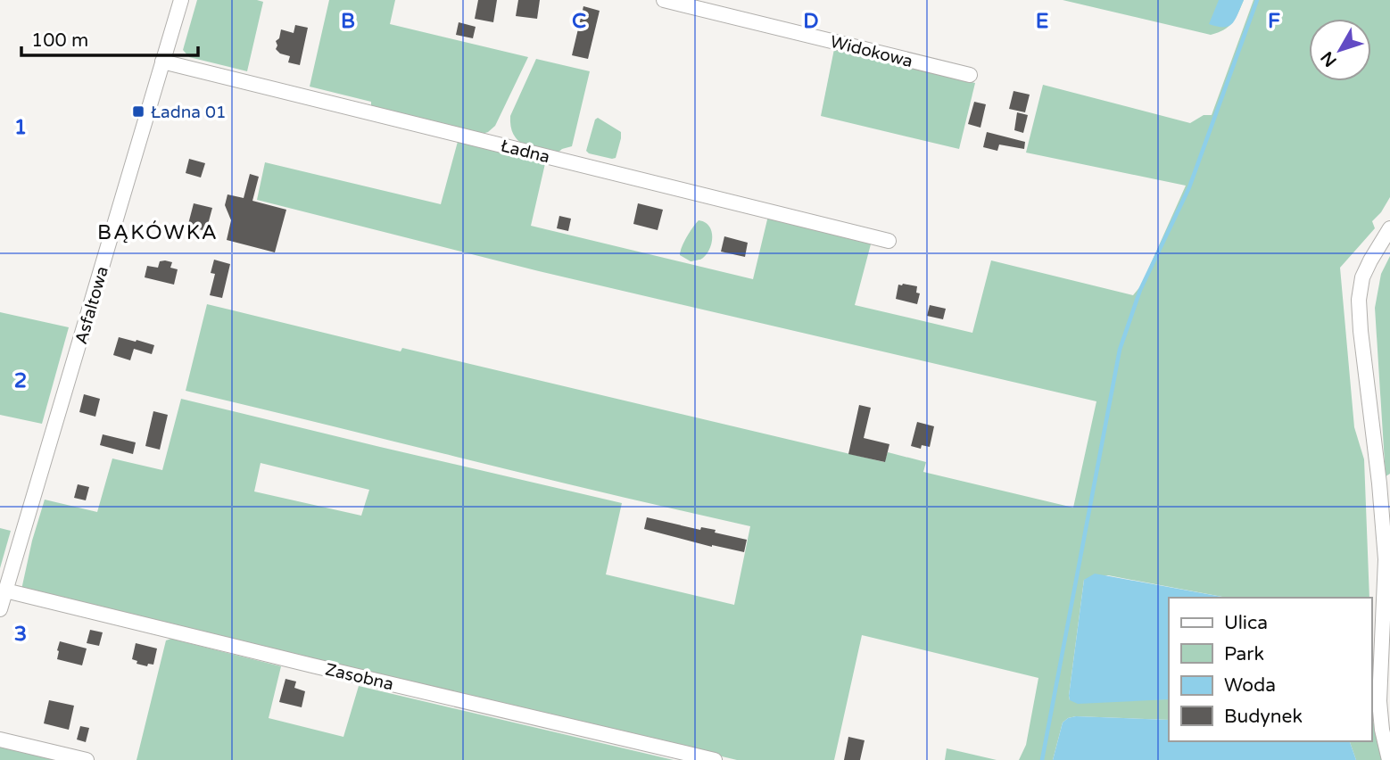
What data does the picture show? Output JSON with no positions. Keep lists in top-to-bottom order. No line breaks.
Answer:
{"streets":{"street":["Widokowa","Ładna","Asfaltowa","Zasobna"]},"crossings":[["Ładna","Asfaltowa"],["Asfaltowa","Zasobna"]],"districts":["BĄKÓWKA"],"places":{"transit":["Ładna 01"]},"legend":["Ulica","Park","Woda","Budynek"],"scale_bar":"100 m","north":"bottom left","grid":{"columns":["B","C","D","E","F"],"rows":["1","2","3"]}}
